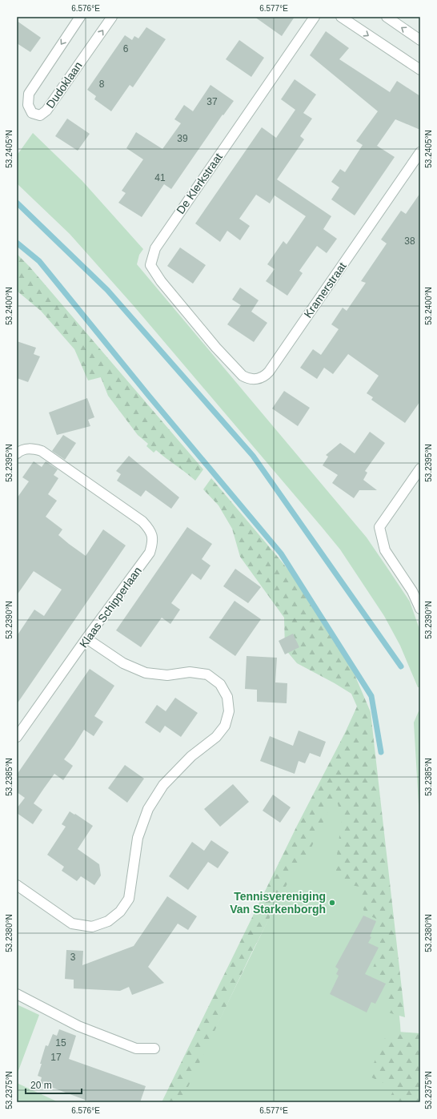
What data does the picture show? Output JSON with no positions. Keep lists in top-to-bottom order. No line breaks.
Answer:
{"streets":{"street":["Dudoklaan","De Klerkstraat","Kramerstraat","Klaas Schipperlaan"]},"crossings":[["De Klerkstraat","Kramerstraat"]],"places":["Tennisvereniging Van Starkenborgh"],"house_numbers":["6","8","37","39","41","38","3","15","17"],"scale_bar":"20 m","coordinates":["6.576°E","6.577°E","53.2405°N","53.2400°N","53.2395°N","53.2390°N","53.2385°N","53.2380°N","53.2375°N"]}
